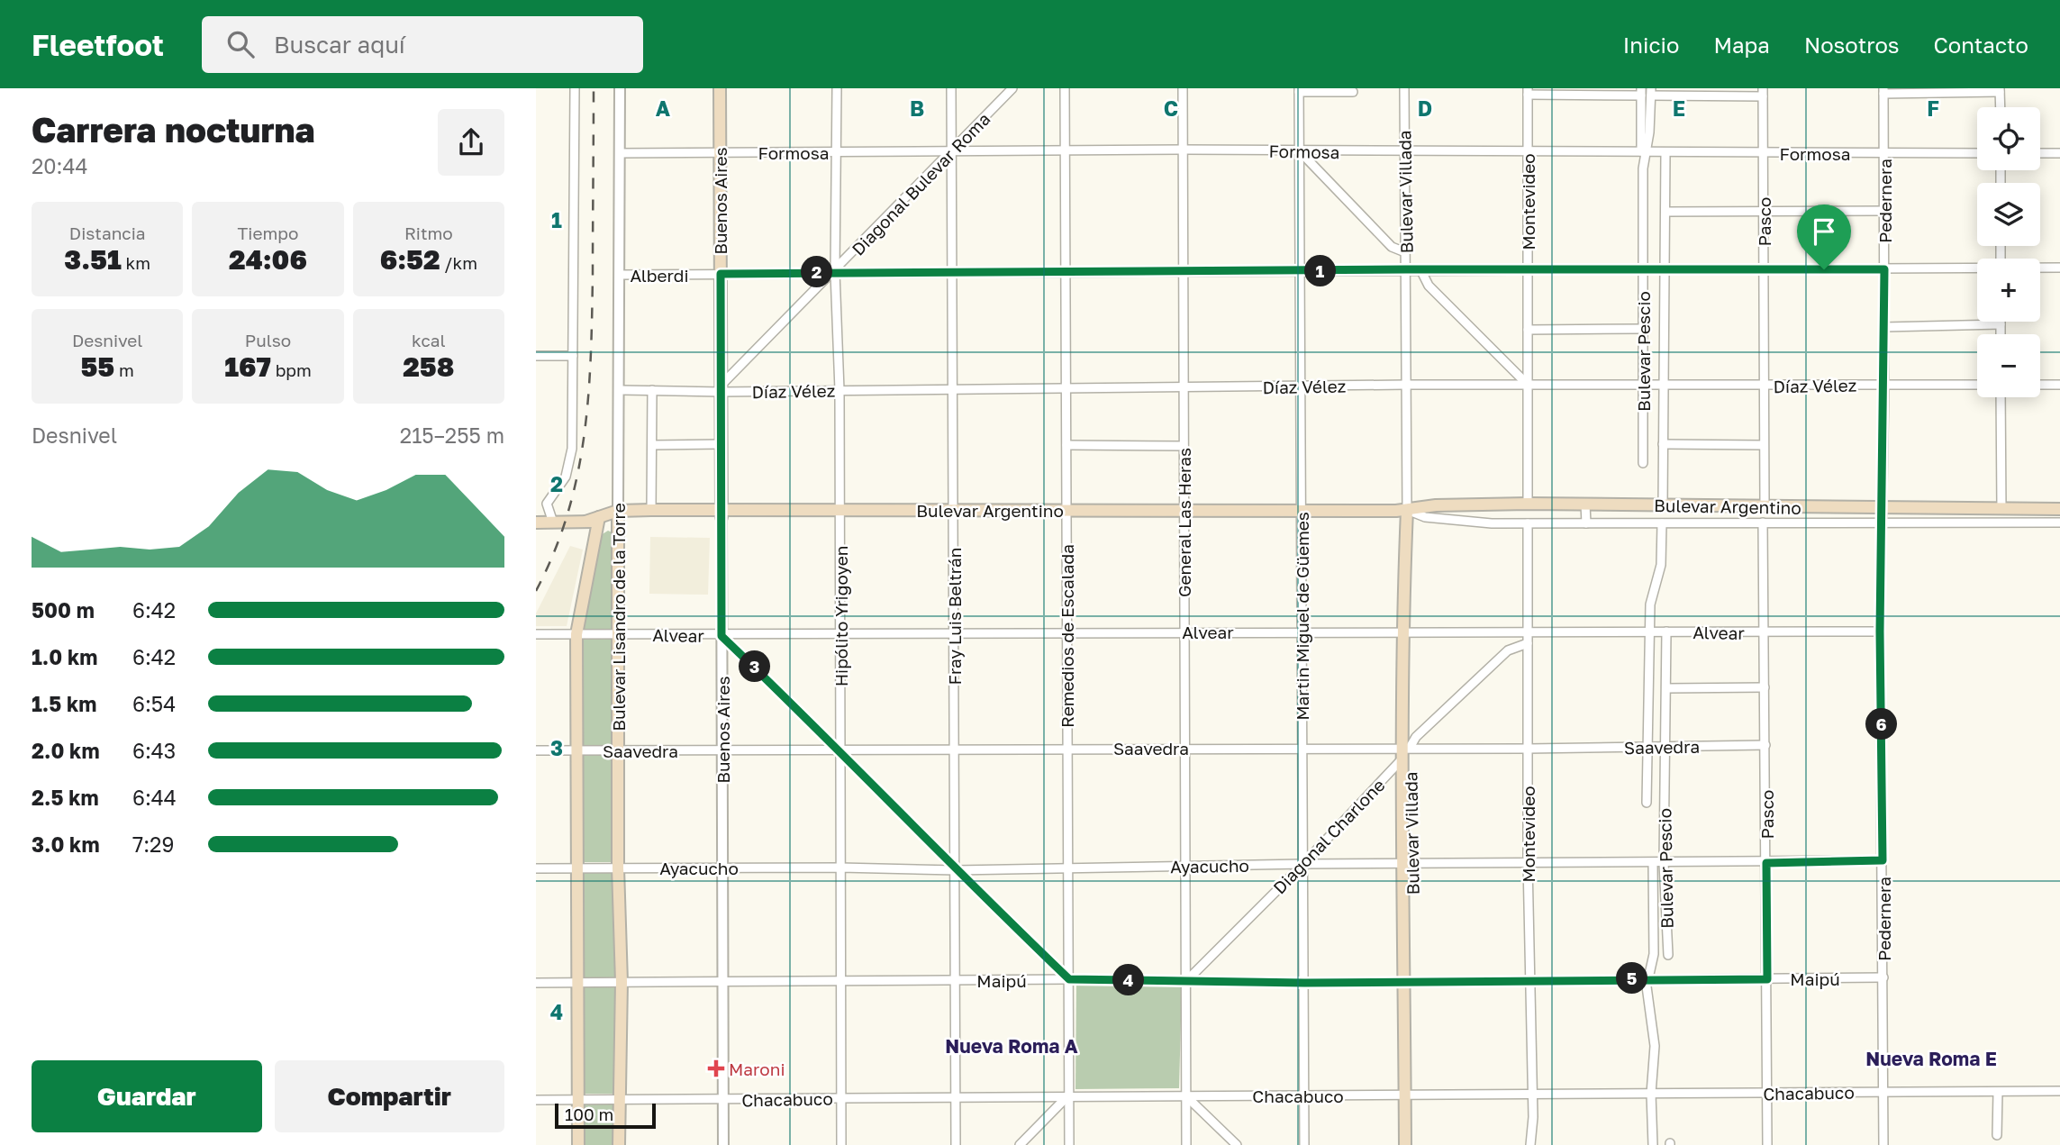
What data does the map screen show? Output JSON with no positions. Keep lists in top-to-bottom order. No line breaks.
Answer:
{"streets":{"main road":["Bulevar Villada","Buenos Aires","Bulevar Argentino","Bulevar Lisandro de la Torre"],"street":["Formosa","Diagonal Bulevar Roma","Pedernera","Montevideo","Pasco","Alberdi","Bulevar Pescio","Díaz Vélez","General Las Heras","Hipólito Yrigoyen","Fray Luis Beltrán","Martin Miguel de Güemes","Alvear","Remedios de Escalada","Saavedra","Diagonal Charlone","Ayacucho","Maipú","Chacabuco"]},"crossings":[["Formosa","Diagonal Bulevar Roma"],["Formosa","Bulevar Villada"],["Formosa","Buenos Aires"],["Formosa","Pedernera"],["Formosa","Montevideo"],["Formosa","Pasco"],["Formosa","Bulevar Pescio"],["Formosa","General Las Heras"],["Formosa","Hipólito Yrigoyen"],["Formosa","Fray Luis Beltrán"],["Formosa","Martin Miguel de Güemes"],["Formosa","Bulevar Lisandro de la Torre"],["Formosa","Remedios de Escalada"],["Diagonal Bulevar Roma","Buenos Aires"],["Diagonal Bulevar Roma","Alberdi"],["Diagonal Bulevar Roma","Díaz Vélez"],["Diagonal Bulevar Roma","Hipólito Yrigoyen"],["Diagonal Bulevar Roma","Fray Luis Beltrán"],["Bulevar Villada","Alberdi"],["Bulevar Villada","Díaz Vélez"],["Bulevar Villada","Bulevar Argentino"],["Bulevar Villada","Alvear"],["Bulevar Villada","Saavedra"],["Bulevar Villada","Diagonal Charlone"],["Bulevar Villada","Ayacucho"],["Bulevar Villada","Maipú"],["Bulevar Villada","Chacabuco"],["Buenos Aires","Alberdi"],["Buenos Aires","Díaz Vélez"],["Buenos Aires","Bulevar Argentino"],["Buenos Aires","Alvear"],["Buenos Aires","Saavedra"],["Buenos Aires","Ayacucho"],["Buenos Aires","Maipú"],["Buenos Aires","Chacabuco"],["Pedernera","Alberdi"],["Pedernera","Díaz Vélez"],["Pedernera","Bulevar Argentino"],["Pedernera","Alvear"],["Pedernera","Ayacucho"],["Pedernera","Maipú"],["Pedernera","Chacabuco"],["Montevideo","Alberdi"],["Montevideo","Díaz Vélez"],["Montevideo","Bulevar Argentino"],["Montevideo","Alvear"],["Montevideo","Saavedra"],["Montevideo","Diagonal Charlone"],["Montevideo","Ayacucho"],["Montevideo","Maipú"],["Montevideo","Chacabuco"],["Pasco","Alberdi"],["Pasco","Díaz Vélez"],["Pasco","Bulevar Argentino"],["Pasco","Alvear"],["Pasco","Saavedra"],["Pasco","Ayacucho"],["Pasco","Maipú"],["Pasco","Chacabuco"],["Alberdi","Bulevar Pescio"],["Alberdi","General Las Heras"],["Alberdi","Hipólito Yrigoyen"],["Alberdi","Fray Luis Beltrán"],["Alberdi","Martin Miguel de Güemes"],["Alberdi","Bulevar Lisandro de la Torre"],["Alberdi","Remedios de Escalada"],["Bulevar Pescio","Díaz Vélez"],["Bulevar Pescio","Bulevar Argentino"],["Bulevar Pescio","Alvear"],["Bulevar Pescio","Saavedra"],["Bulevar Pescio","Ayacucho"],["Bulevar Pescio","Maipú"],["Bulevar Pescio","Chacabuco"],["Díaz Vélez","General Las Heras"],["Díaz Vélez","Hipólito Yrigoyen"],["Díaz Vélez","Fray Luis Beltrán"],["Díaz Vélez","Martin Miguel de Güemes"],["Díaz Vélez","Bulevar Lisandro de la Torre"],["Díaz Vélez","Remedios de Escalada"],["Bulevar Argentino","General Las Heras"],["Bulevar Argentino","Hipólito Yrigoyen"],["Bulevar Argentino","Fray Luis Beltrán"],["Bulevar Argentino","Martin Miguel de Güemes"],["Bulevar Argentino","Bulevar Lisandro de la Torre"],["Bulevar Argentino","Remedios de Escalada"],["General Las Heras","Alvear"],["General Las Heras","Saavedra"],["General Las Heras","Diagonal Charlone"],["General Las Heras","Ayacucho"],["General Las Heras","Maipú"],["General Las Heras","Chacabuco"],["Hipólito Yrigoyen","Alvear"],["Hipólito Yrigoyen","Saavedra"],["Hipólito Yrigoyen","Ayacucho"],["Hipólito Yrigoyen","Maipú"],["Hipólito Yrigoyen","Chacabuco"],["Fray Luis Beltrán","Alvear"],["Fray Luis Beltrán","Saavedra"],["Fray Luis Beltrán","Ayacucho"],["Fray Luis Beltrán","Maipú"],["Fray Luis Beltrán","Chacabuco"],["Martin Miguel de Güemes","Alvear"],["Martin Miguel de Güemes","Saavedra"],["Martin Miguel de Güemes","Diagonal Charlone"],["Martin Miguel de Güemes","Ayacucho"],["Martin Miguel de Güemes","Maipú"],["Martin Miguel de Güemes","Chacabuco"],["Bulevar Lisandro de la Torre","Alvear"],["Bulevar Lisandro de la Torre","Saavedra"],["Bulevar Lisandro de la Torre","Ayacucho"],["Bulevar Lisandro de la Torre","Maipú"],["Bulevar Lisandro de la Torre","Chacabuco"],["Alvear","Remedios de Escalada"],["Remedios de Escalada","Saavedra"],["Remedios de Escalada","Ayacucho"],["Remedios de Escalada","Maipú"],["Remedios de Escalada","Chacabuco"],["Saavedra","Diagonal Charlone"],["Diagonal Charlone","Ayacucho"],["Diagonal Charlone","Maipú"]],"districts":["Nueva Roma A","Nueva Roma E"],"places":{"health":["Maroni"]},"scale_bar":"100 m","page":{"header":"Fleetfoot","search":"Buscar aquí","nav":["Inicio","Mapa","Nosotros","Contacto"],"heading":["Carrera nocturna","20:44"],"map_buttons":["+","−"],"stats":[["Distancia","3.51 km"],["Tiempo","24:06"],["Ritmo","6:52 /km"],["Desnivel","55 m"],["Pulso","167 bpm"],["kcal","258"]],"pins":["1","2","3","6","5","4"],"chart":["Desnivel","215–255 m"],"list":[{"name":"500 m","note":"6:42"},{"name":"1.0 km","note":"6:42"},{"name":"1.5 km","note":"6:54"},{"name":"2.0 km","note":"6:43"},{"name":"2.5 km","note":"6:44"},{"name":"3.0 km","note":"7:29"}],"buttons":["Guardar","Compartir"],"scale":"100 m"},"grid":{"columns":["A","B","C","D","E","F"],"rows":["1","2","3","4"]}}
